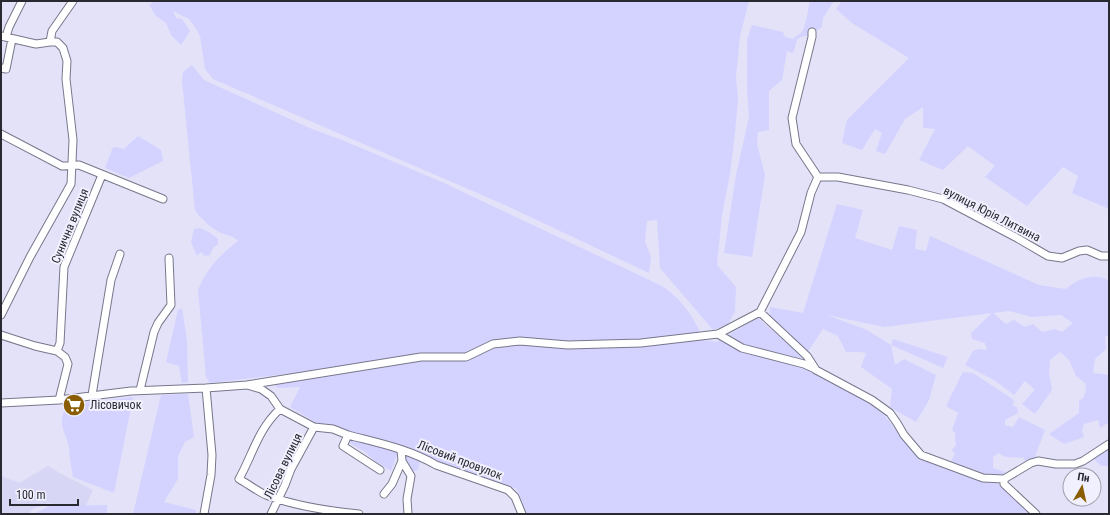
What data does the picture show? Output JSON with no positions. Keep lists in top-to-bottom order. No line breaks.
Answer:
{"streets":{"street":["вулиця Юрія Литвина","Сунична вулиця","Лісовий провулок","Лісова вулиця"]},"places":{"supermarket":["Лісовичок"]},"scale_bar":"100 m","north":"top"}
